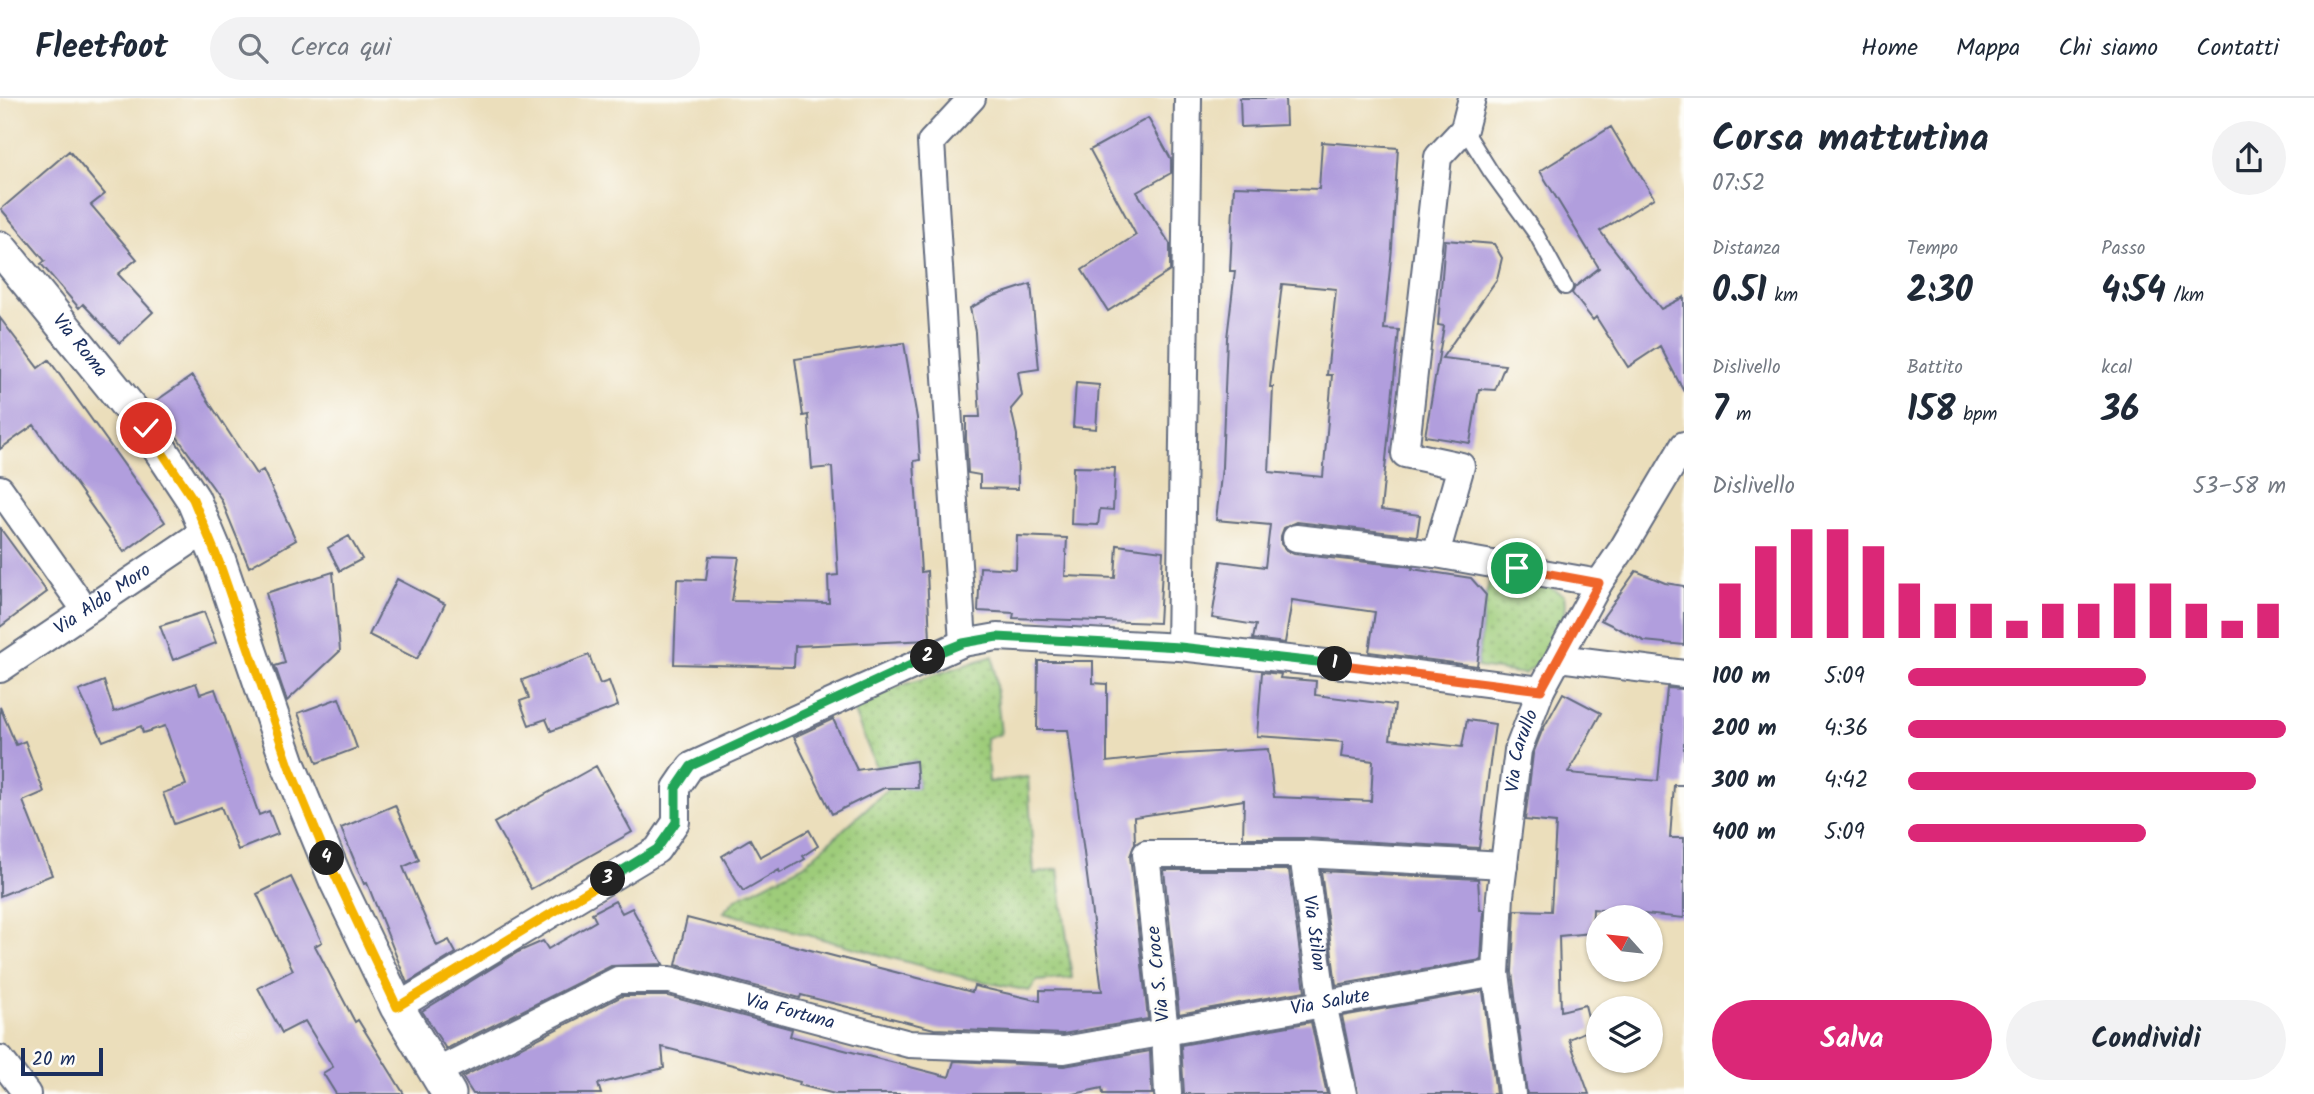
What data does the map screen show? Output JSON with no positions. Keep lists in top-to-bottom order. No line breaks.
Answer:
{"streets":{"street":["Via Roma","Via Aldo Moro","Via Carullo","Via Stilon","Via S. Croce","Via Salute","Via Fortuna"]},"crossings":[["Via Roma","Via Aldo Moro"],["Via Roma","Via Fortuna"],["Via Carullo","Via Salute"],["Via Stilon","Via S. Croce"],["Via Stilon","Via Salute"],["Via S. Croce","Via Salute"],["Via S. Croce","Via Fortuna"],["Via Salute","Via Fortuna"]],"scale_bar":"20 m","north":"top left","page":{"header":"Fleetfoot","search":"Cerca qui","nav":["Home","Mappa","Chi siamo","Contatti"],"heading":["Corsa mattutina","07:52"],"stats":[["Distanza","0.51 km"],["Tempo","2:30"],["Passo","4:54 /km"],["Dislivello","7 m"],["Battito","158 bpm"],["kcal","36"]],"chart":["Dislivello","53–58 m"],"pins":["2","1","4","3"],"list":[{"name":"100 m","note":"5:09"},{"name":"200 m","note":"4:36"},{"name":"300 m","note":"4:42"},{"name":"400 m","note":"5:09"}],"buttons":["Salva","Condividi"],"scale":"20 m"}}
